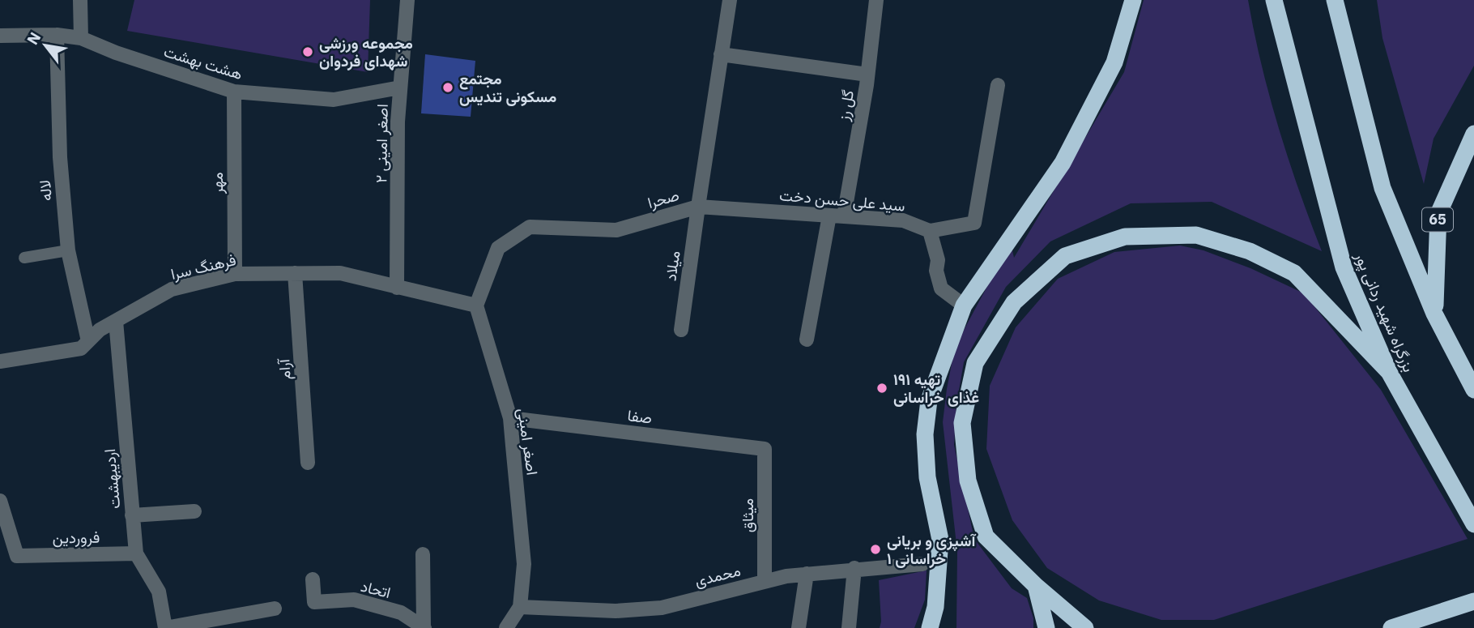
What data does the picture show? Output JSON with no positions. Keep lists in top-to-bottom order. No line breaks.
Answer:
{"streets":{"highway":["65","بزرگراه شهید ردانی پور"],"street":["هشت بهشت","گل رز","۲ اصغر امینی","مهر","لاله","صحرا","سید علی حسن دخت","میلاد","فرهنگ سرا","آرام","صفا","اصغر امینی","اردیبهشت","میثاق","فروردین","محمدی","اتحاد"]},"crossings":[["هشت بهشت","۲ اصغر امینی"],["هشت بهشت","مهر"],["هشت بهشت","لاله"],["گل رز","سید علی حسن دخت"],["۲ اصغر امینی","فرهنگ سرا"],["مهر","فرهنگ سرا"],["لاله","فرهنگ سرا"],["صحرا","سید علی حسن دخت"],["صحرا","میلاد"],["صحرا","اصغر امینی"],["سید علی حسن دخت","میلاد"],["فرهنگ سرا","آرام"],["فرهنگ سرا","اردیبهشت"],["صفا","اصغر امینی"],["صفا","میثاق"],["اصغر امینی","محمدی"],["اردیبهشت","فروردین"],["میثاق","محمدی"]],"places":["مجموعه ورزشی شهدای فردوان","مجتمع مسکونی تندیس","۱۹۱ تهیه غذای خراسانی","آشپزی و بریانی خراسانی ۱"],"north":"top left"}
